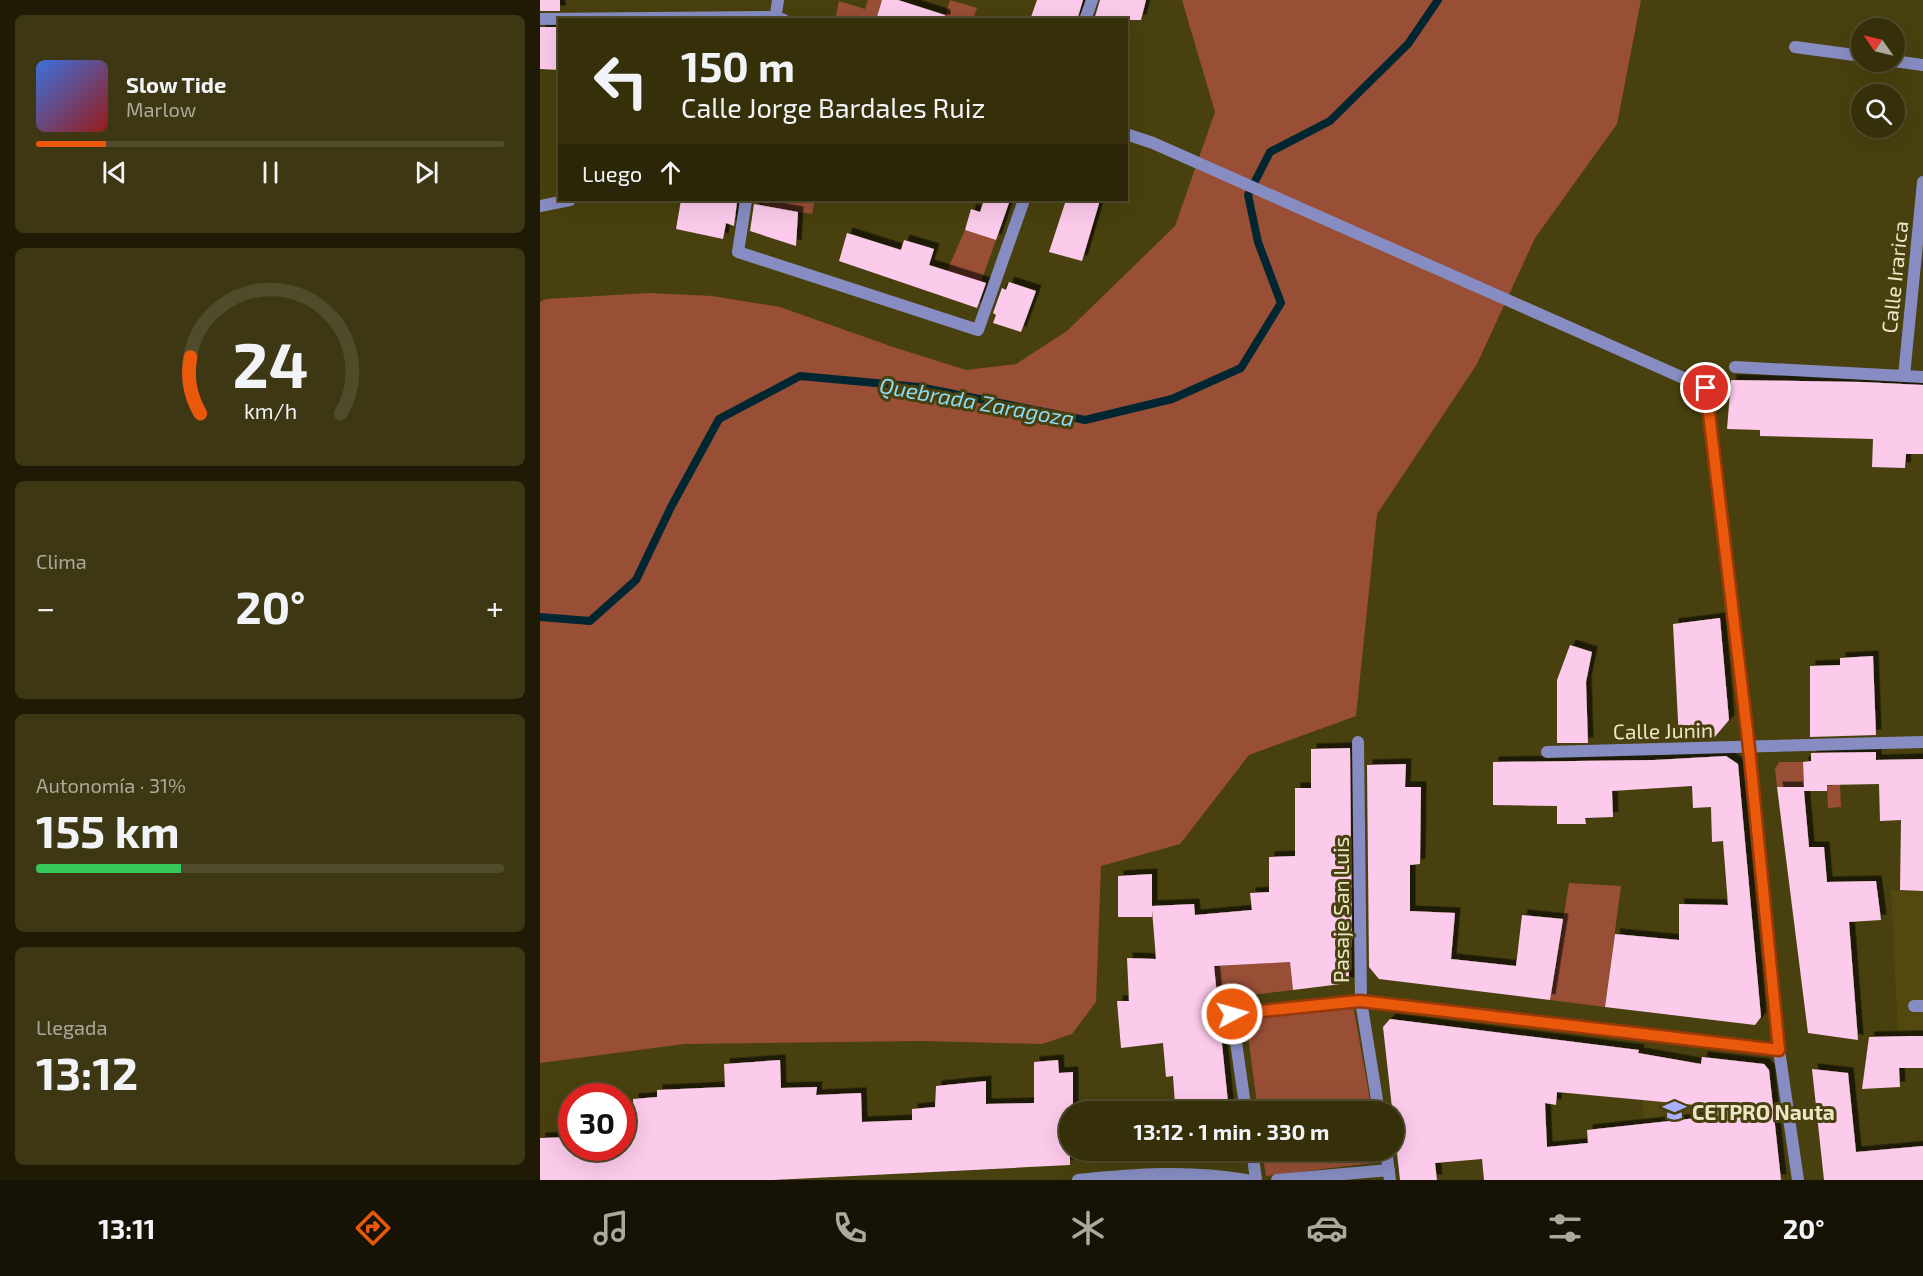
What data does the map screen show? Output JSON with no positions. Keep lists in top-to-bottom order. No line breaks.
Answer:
{"streets":{"street":["Calle Irarica","Calle Junin","Pasaje San Luis"]},"water":["Quebrada Zaragoza"],"places":{"school or university":["CETPRO Nauta"]},"north":"top left","page":{"turn":["150 m","Calle Jorge Bardales Ruiz"],"song":["Slow Tide","Marlow"],"then":"Luego","tile":["Clima",["Autonomía · 31%","155 km"],["Llegada","13:12"]],"heat":["−","20°","+"],"limit":"30","trip":"13:12 · 1 min · 330 m","tabs":["13:11","20°"],"gauge":["24","km/h"]}}
